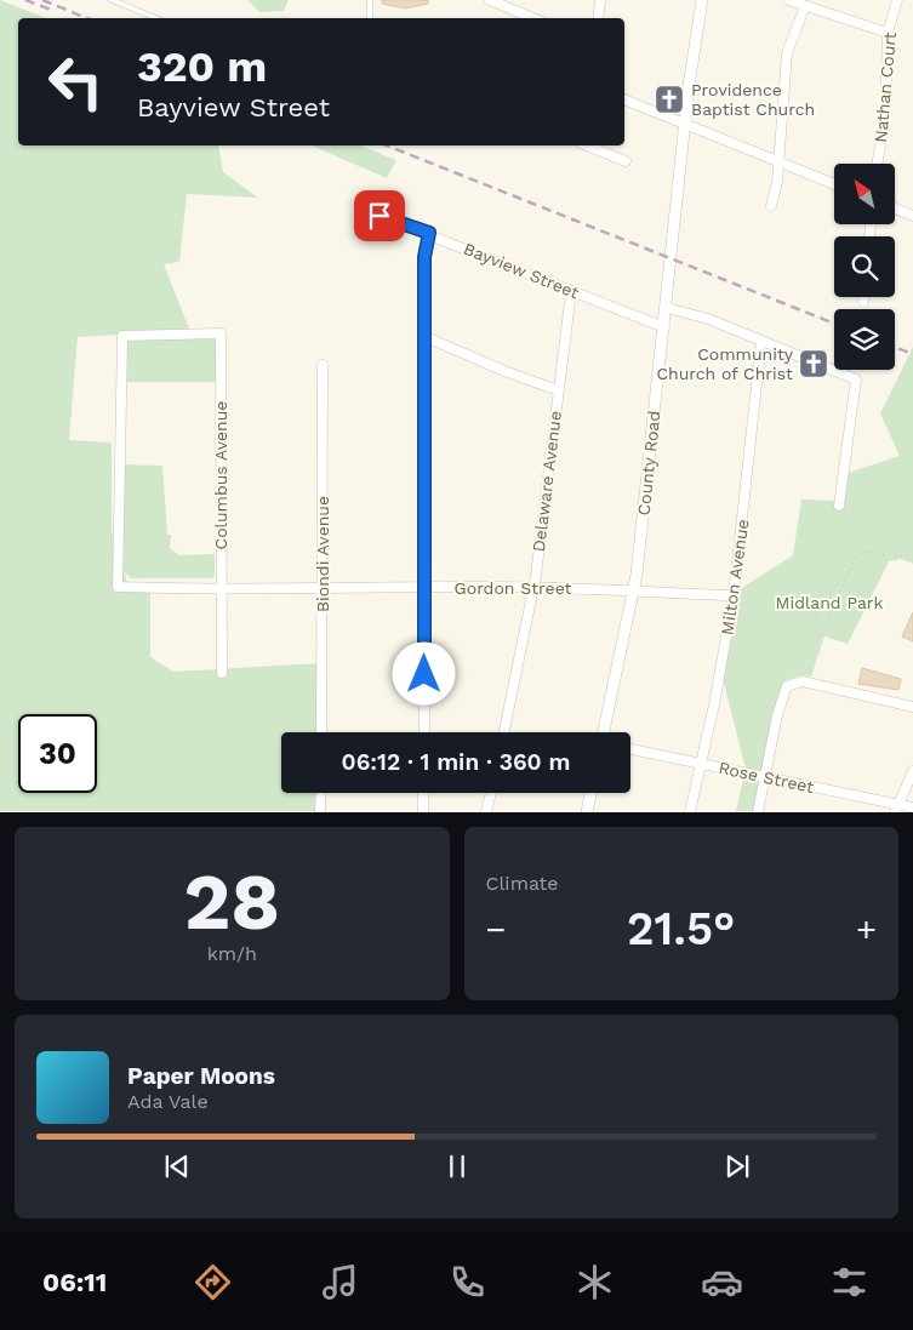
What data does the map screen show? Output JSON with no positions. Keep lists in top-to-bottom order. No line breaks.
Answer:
{"streets":{"street":["Nathan Court","Bayview Street","County Road","Columbus Avenue","Delaware Avenue","Biondi Avenue","Milton Avenue","Gordon Street","Rose Street"]},"crossings":[["Bayview Street","County Road"],["Bayview Street","Delaware Avenue"],["County Road","Gordon Street"],["Columbus Avenue","Gordon Street"],["Delaware Avenue","Gordon Street"],["Biondi Avenue","Gordon Street"],["Milton Avenue","Gordon Street"],["Milton Avenue","Rose Street"]],"parks":["Midland Park"],"places":{"church":["Providence Baptist Church","Community Church of Christ"]},"north":"top left","page":{"turn":["320 m","Bayview Street"],"limit":"30","trip":"06:12 · 1 min · 360 m","tile":[["28","km/h"],"Climate"],"heat":["−","21.5°","+"],"song":["Paper Moons","Ada Vale"],"tabs":"06:11"}}
